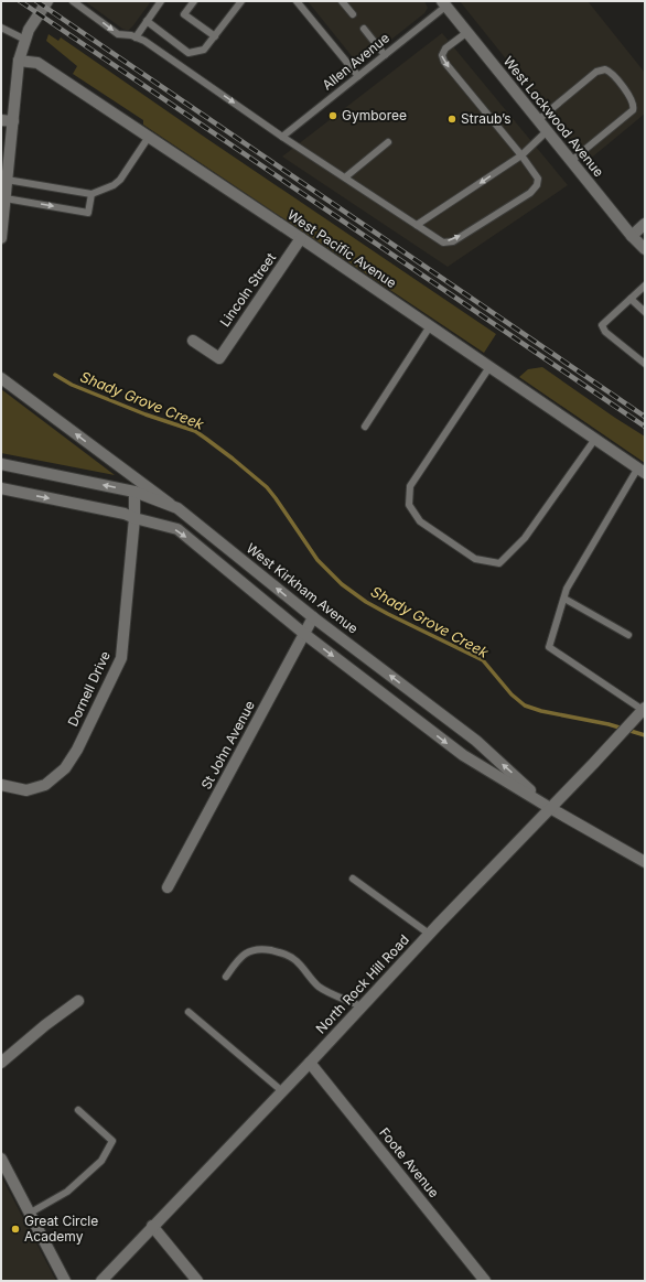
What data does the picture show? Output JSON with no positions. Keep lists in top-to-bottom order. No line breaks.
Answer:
{"streets":{"street":["West Lockwood Avenue","West Pacific Avenue","Lincoln Street","West Kirkham Avenue","Dornell Drive","St John Avenue","North Rock Hill Road","Foote Avenue"],"lane":["Allen Avenue"]},"crossings":[["Allen Avenue","West Lockwood Avenue"],["West Pacific Avenue","Lincoln Street"],["West Kirkham Avenue","Dornell Drive"],["West Kirkham Avenue","St John Avenue"],["West Kirkham Avenue","North Rock Hill Road"],["North Rock Hill Road","Foote Avenue"]],"water":["Shady Grove Creek"],"places":["Gymboree","Straub’s","Great Circle Academy"]}
